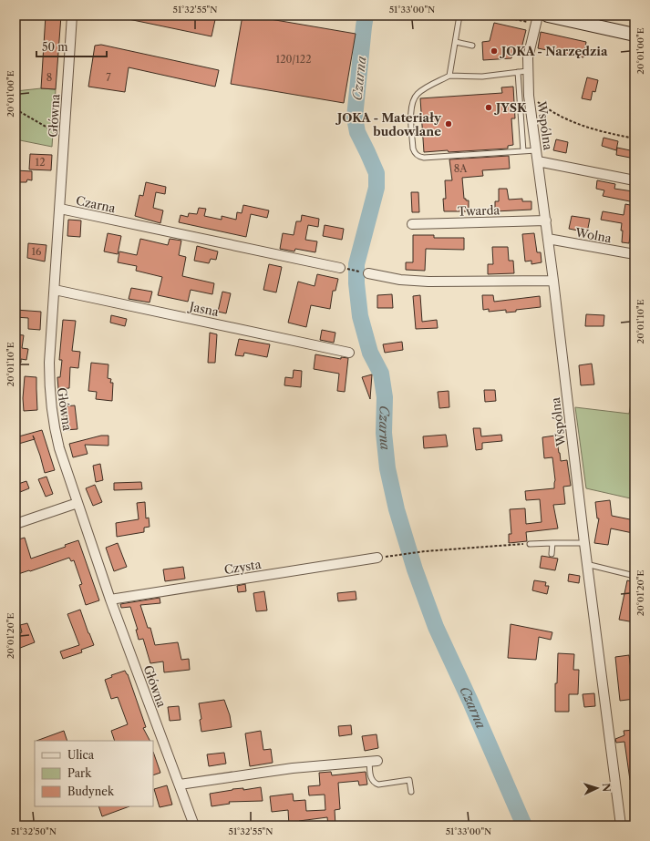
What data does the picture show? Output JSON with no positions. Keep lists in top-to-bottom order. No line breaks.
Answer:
{"streets":{"street":["Główna","Wspólna","Czarna","Twarda","Wolna","Jasna","Czysta"]},"crossings":[["Główna","Czarna"],["Główna","Jasna"],["Główna","Czysta"],["Wspólna","Twarda"],["Wspólna","Wolna"]],"water":["Czarna"],"places":["JOKA - Narzędzia","JYSK","JOKA - Materiały budowlane"],"house_numbers":["120/122","8","7","12","8A","16"],"legend":["Ulica","Park","Budynek"],"scale_bar":"50 m","north":"right","coordinates":["51°32'55\"N","51°33'00\"N","20°01'00\"E","20°01'10\"E","20°01'20\"E","51°32'50\"N"]}
